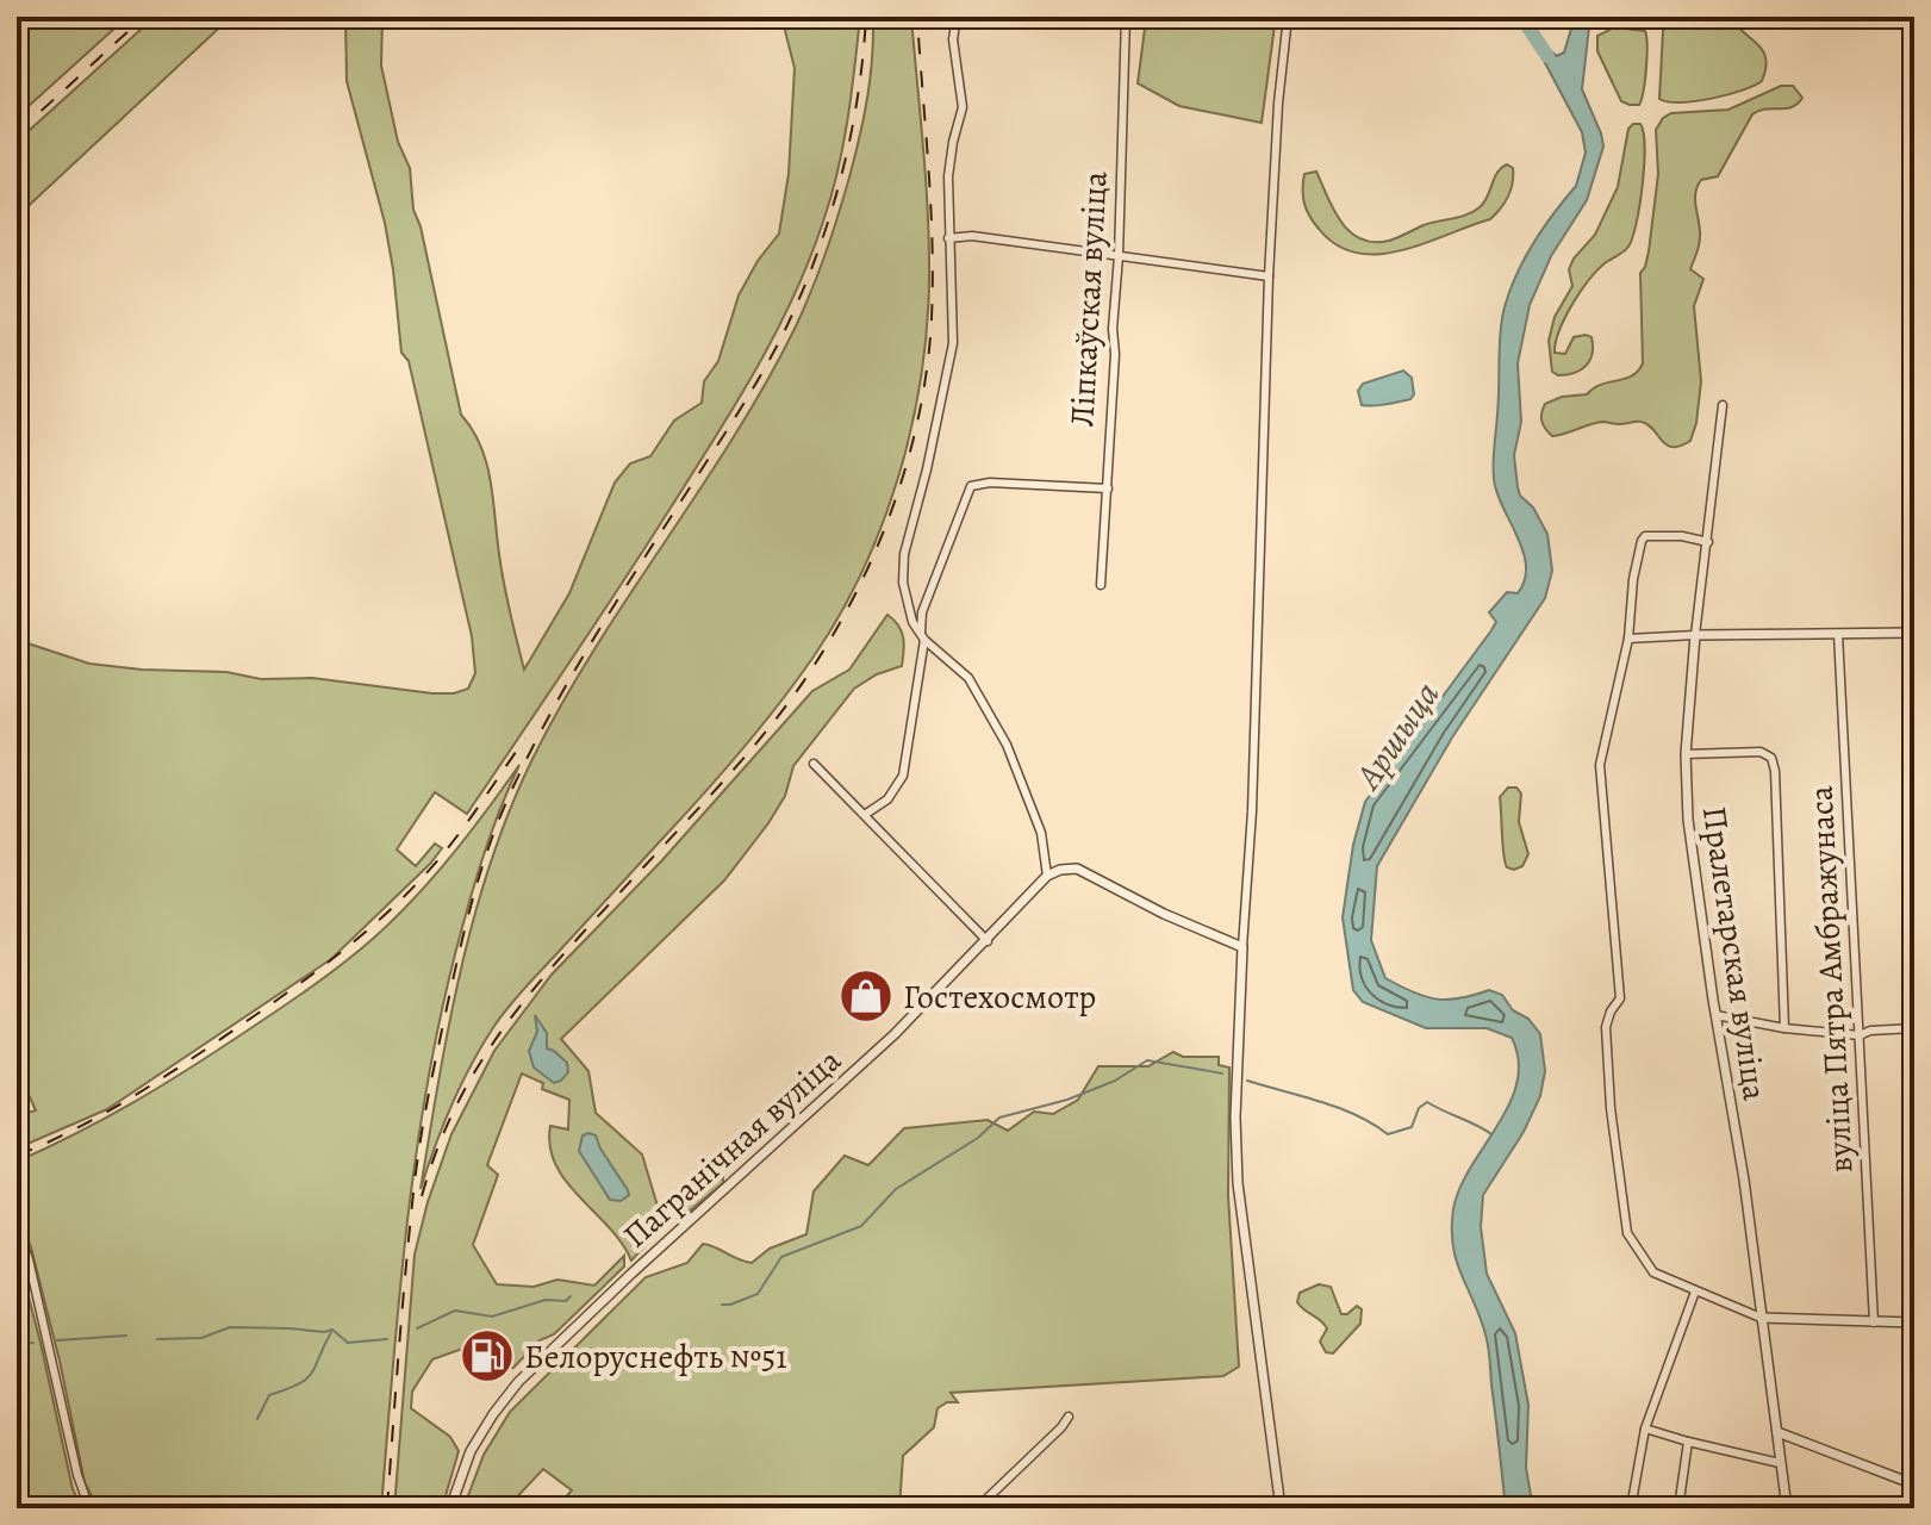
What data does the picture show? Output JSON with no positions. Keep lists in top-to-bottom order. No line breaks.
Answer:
{"streets":{"street":["Ліпкаўская вуліца","Пралетарская вуліца","вуліца Пятра Амбражунаса","Пагранічная вуліца"]},"water":["Аршыца"],"places":{"shop":["Гостехосмотр"],"fuel station":["Белоруснефть №51"]}}
